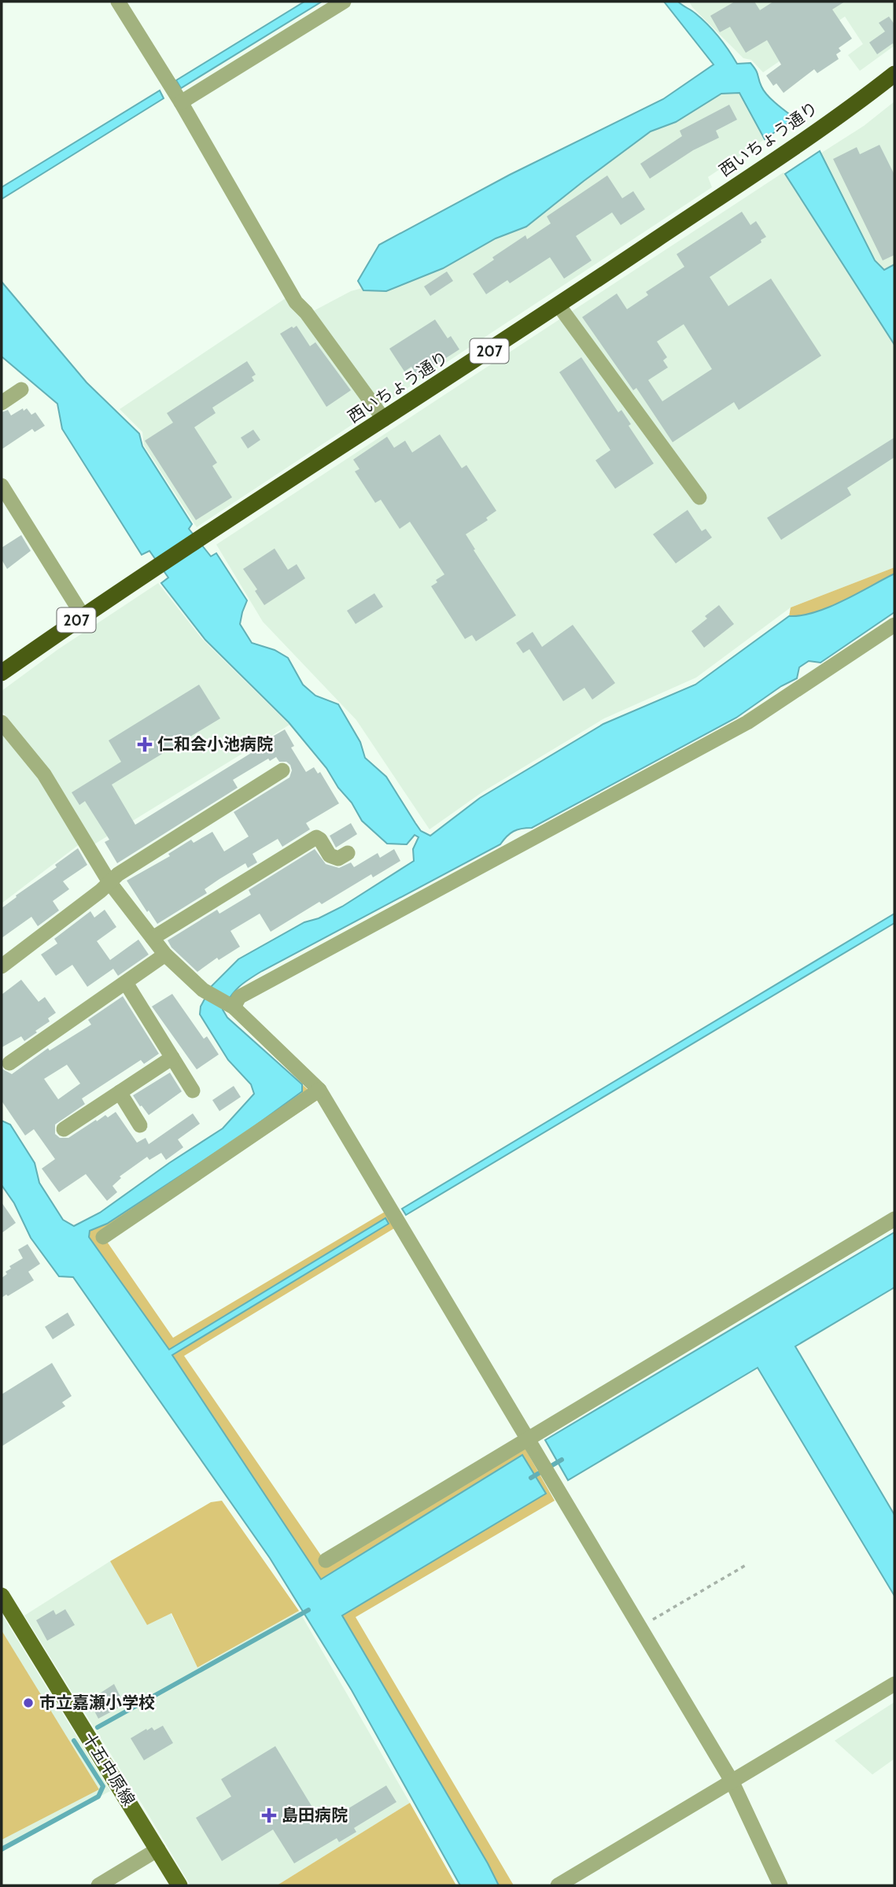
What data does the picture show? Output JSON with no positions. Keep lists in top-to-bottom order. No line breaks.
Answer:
{"streets":{"highway":["西いちょう通り","207"],"main road":["十五中原線"]},"places":{"health":["仁和会小池病院","島田病院"],"other":["市立嘉瀬小学校"]}}
